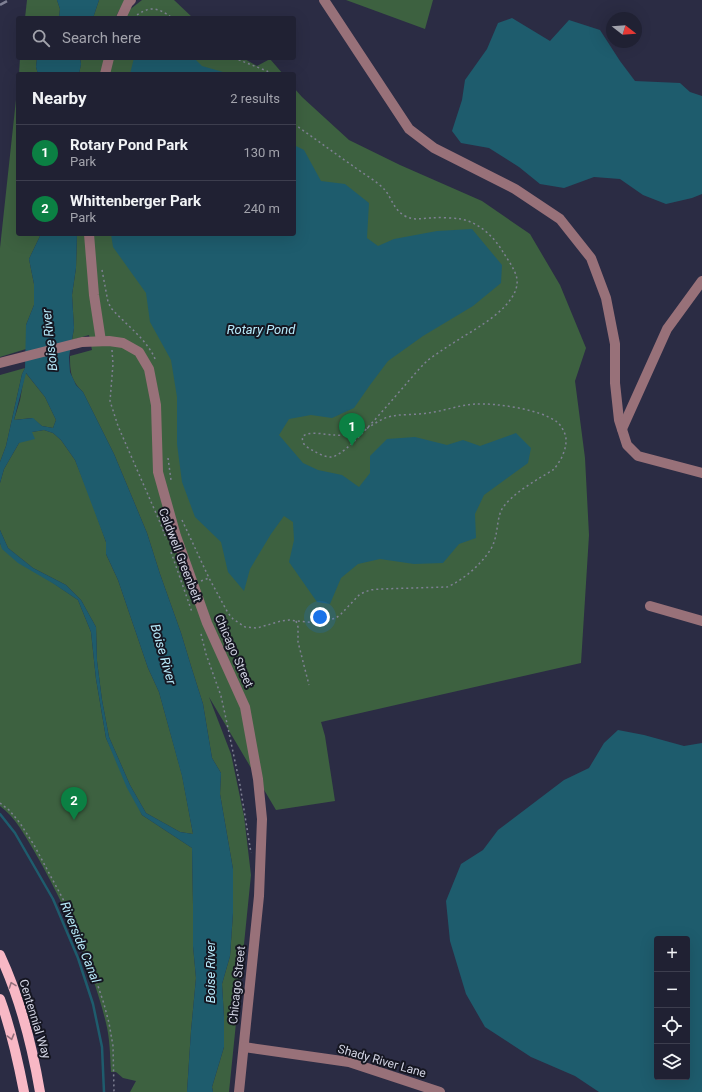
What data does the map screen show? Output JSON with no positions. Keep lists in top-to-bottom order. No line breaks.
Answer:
{"streets":{"main road":["Centennial Way"],"street":["Chicago Street","Shady River Lane"],"path":["Caldwell Greenbelt"]},"crossings":[["Caldwell Greenbelt","Chicago Street"],["Chicago Street","Shady River Lane"]],"water":["Rotary Pond","Boise River","Riverside Canal"],"north":"right","page":{"search":"Search here","heading":["Nearby","2 results"],"list":[{"mark":"1","name":"Rotary Pond Park","note":"Park","value":"130 m"},{"mark":"2","name":"Whittenberger Park","note":"Park","value":"240 m"}],"pins":["1","2"],"map_buttons":["+","−"]}}
